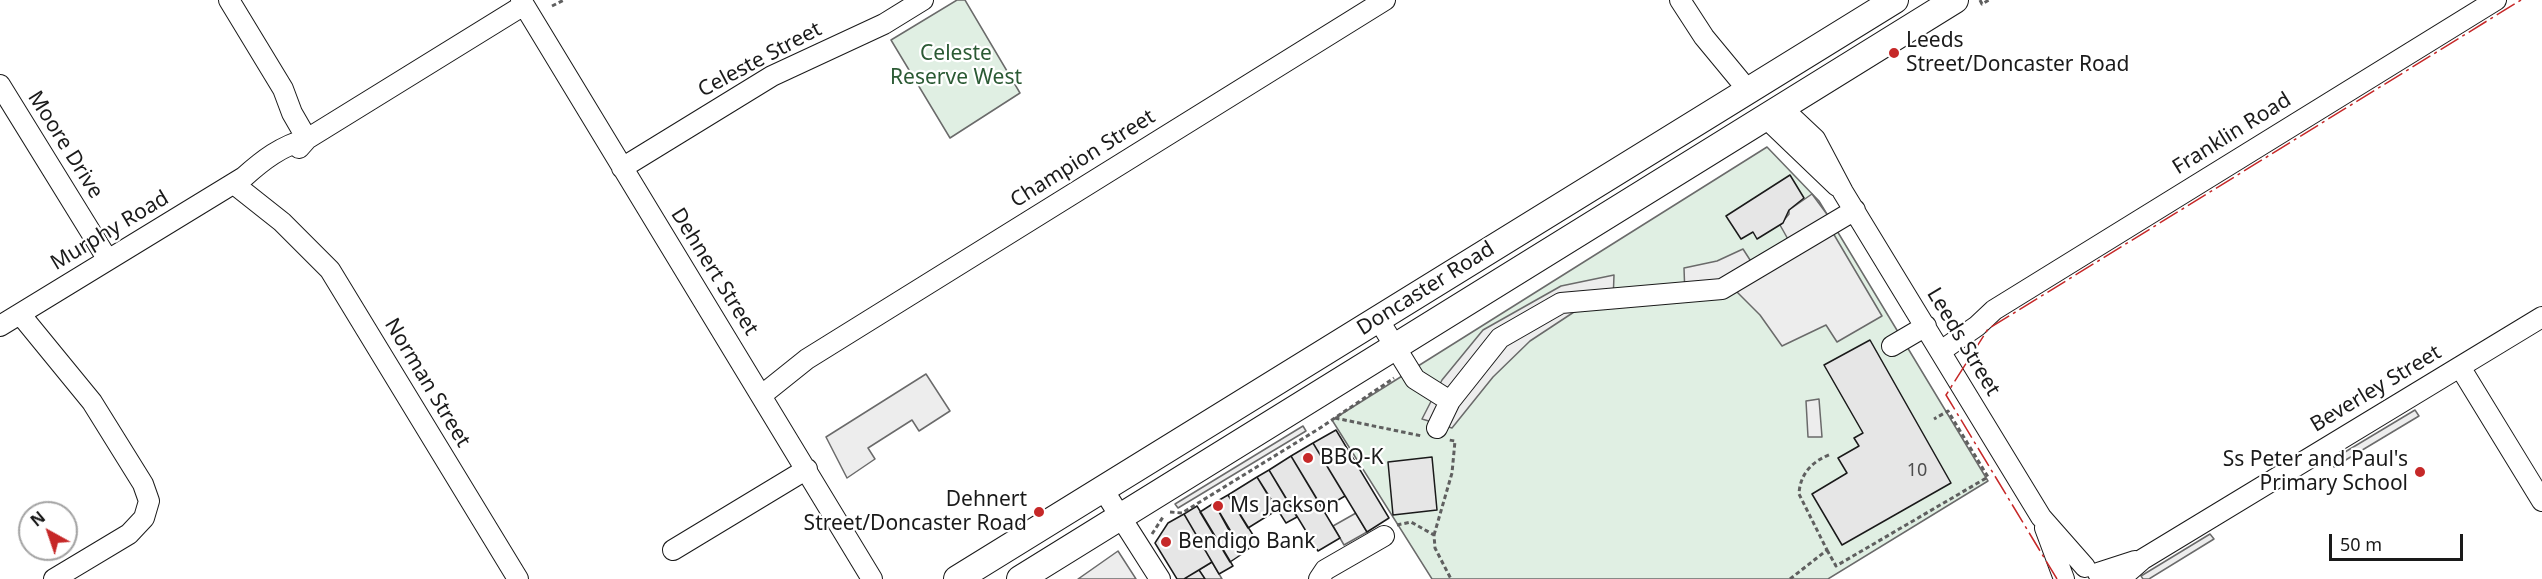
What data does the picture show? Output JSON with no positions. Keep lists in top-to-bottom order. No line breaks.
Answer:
{"streets":{"main road":["Doncaster Road"],"street":["Celeste Street","Franklin Road","Moore Drive","Champion Street","Murphy Road","Dehnert Street","Leeds Street","Norman Street","Beverley Street"]},"crossings":[["Celeste Street","Dehnert Street"],["Franklin Road","Leeds Street"],["Moore Drive","Murphy Road"],["Champion Street","Dehnert Street"],["Murphy Road","Dehnert Street"],["Murphy Road","Norman Street"],["Doncaster Road","Leeds Street"],["Leeds Street","Beverley Street"]],"parks":["Celeste Reserve West"],"places":["Leeds Street/Doncaster Road","BBQ-K","Ss Peter and Paul's Primary School","Ms Jackson","Dehnert Street/Doncaster Road","Bendigo Bank"],"house_numbers":["10"],"scale_bar":"50 m","north":"top left"}
